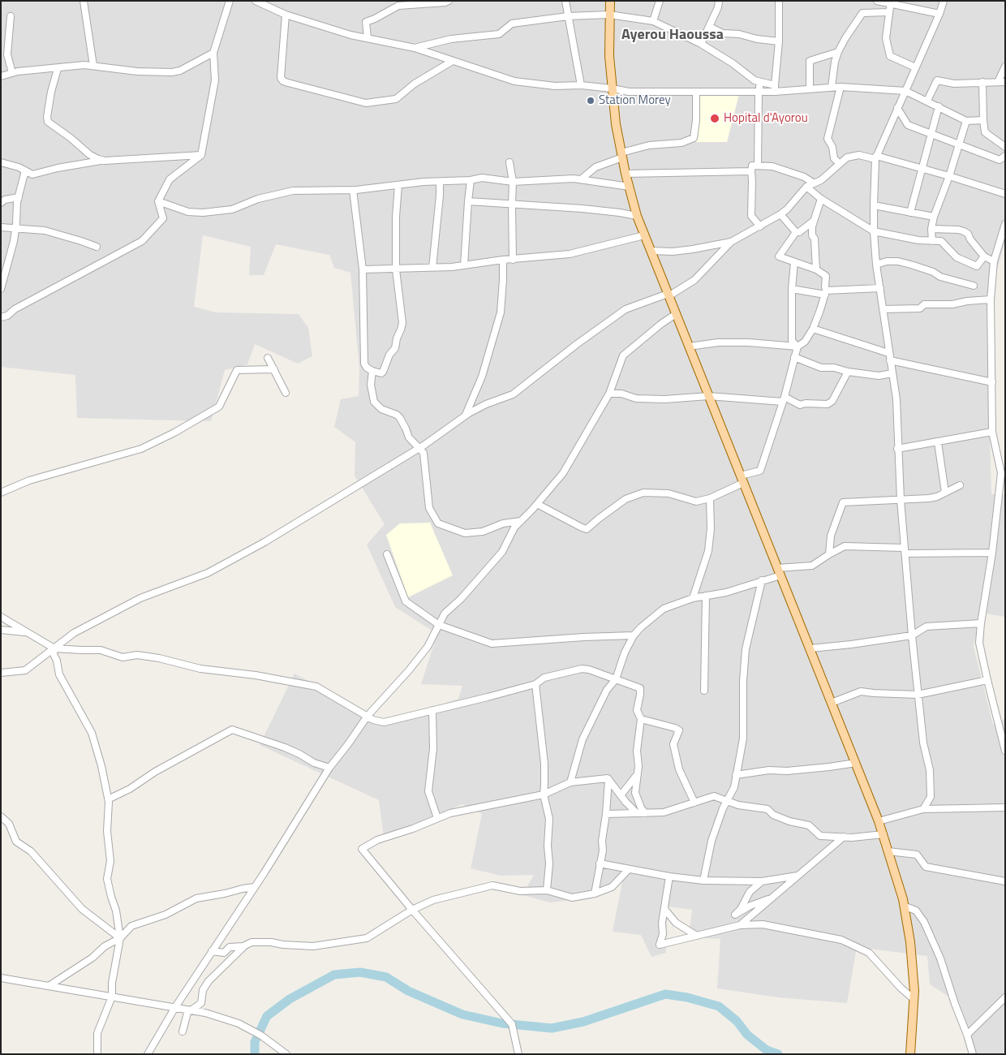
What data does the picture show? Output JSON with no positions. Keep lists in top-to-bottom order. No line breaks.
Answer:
{"districts":["Ayerou Haoussa"],"places":["Station Morey","Hopital d'Ayorou"]}
